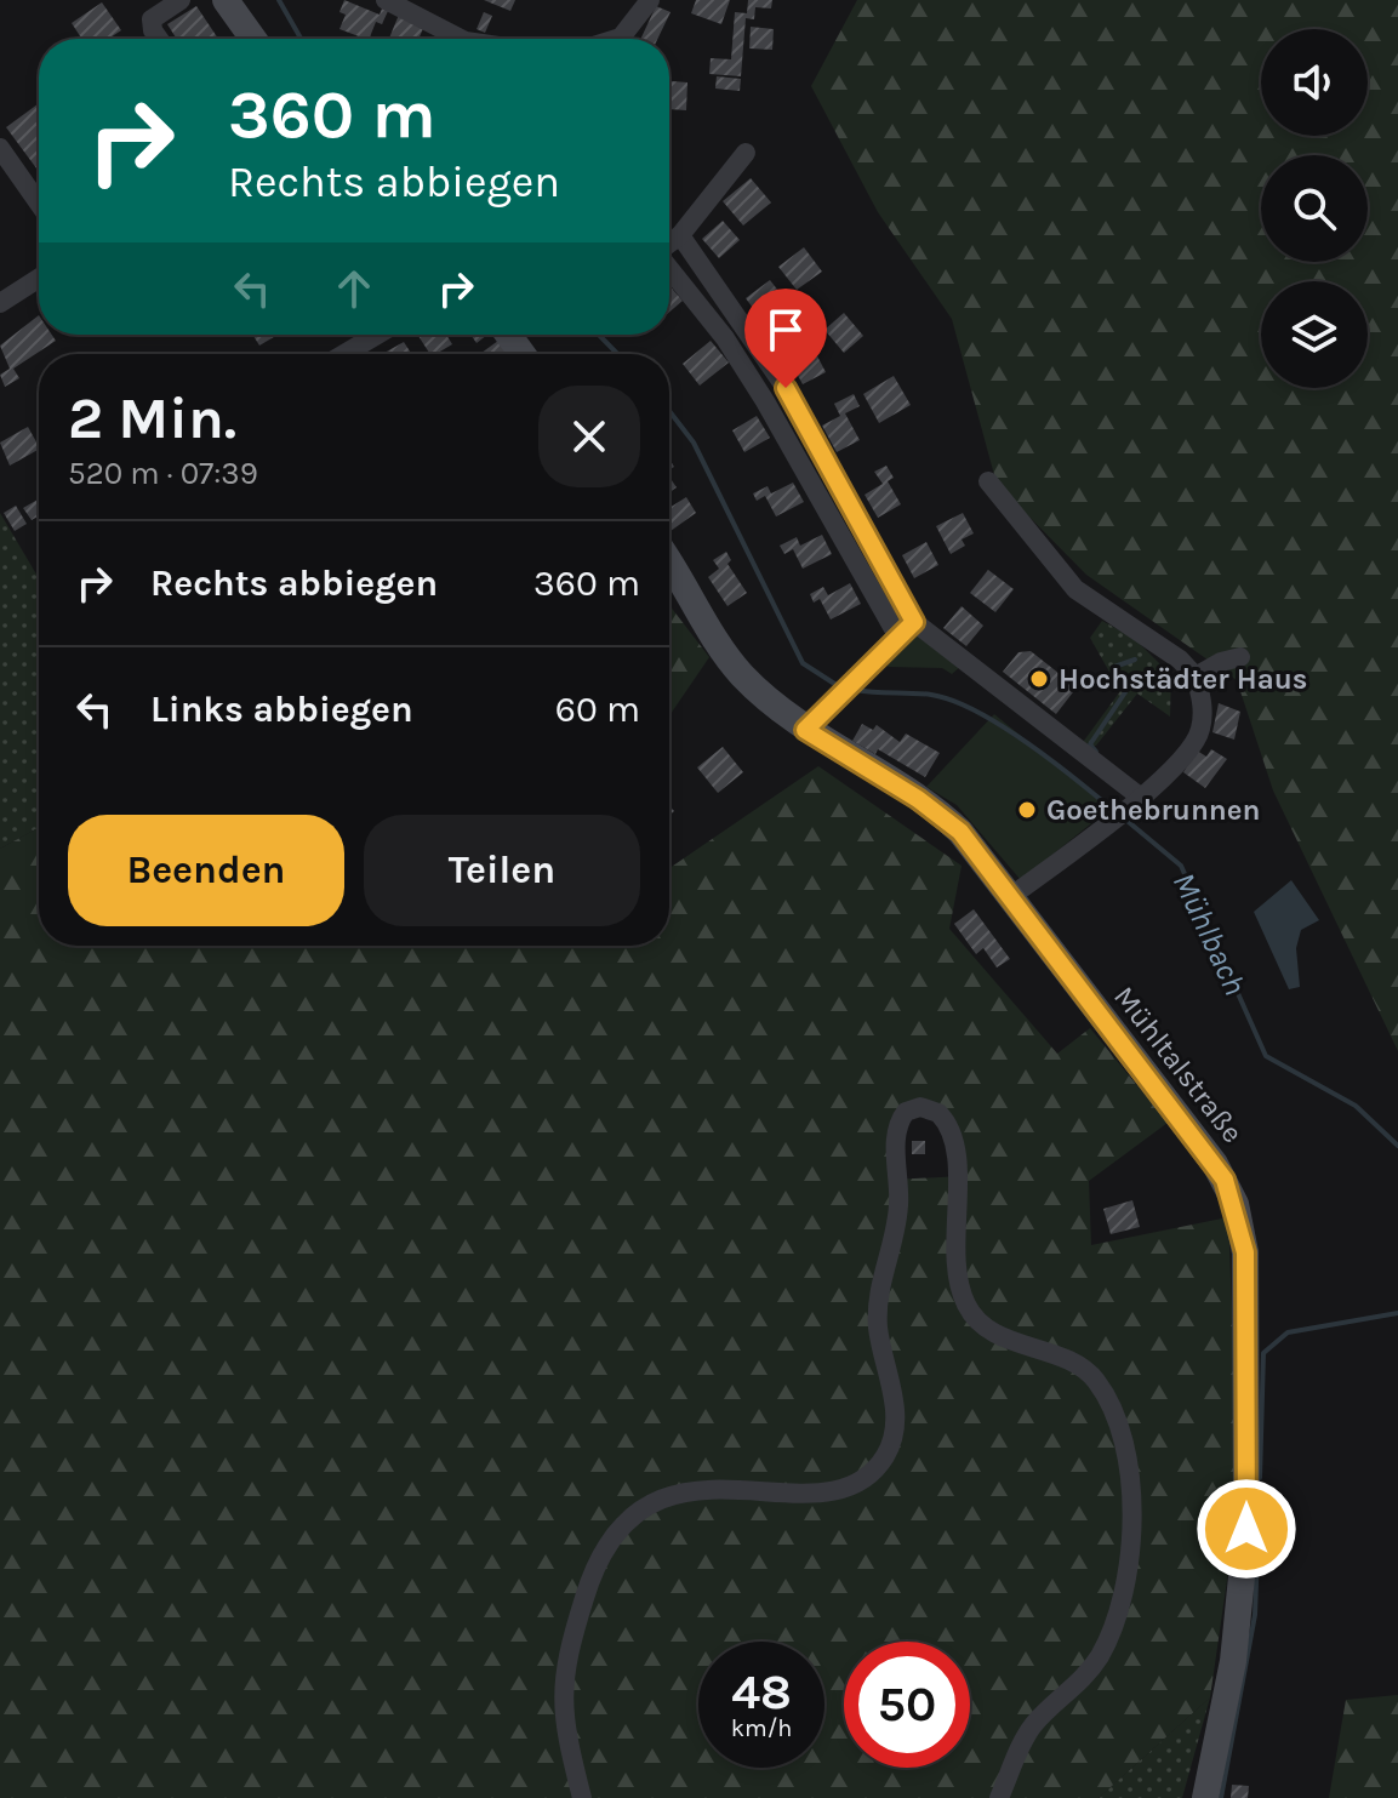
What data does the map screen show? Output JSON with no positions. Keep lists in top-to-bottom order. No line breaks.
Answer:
{"streets":{"main road":["Mühltalstraße"]},"water":["Mühlbach"],"places":["Hochstädter Haus","Goethebrunnen"],"page":{"turn":["360 m","Rechts abbiegen"],"heading":["2 Min.","520 m · 07:39"],"list":[{"name":"Rechts abbiegen","value":"360 m"},{"name":"Links abbiegen","value":"60 m"}],"buttons":["Beenden","Teilen"],"speed":"48 km/h","limit":"50"}}
